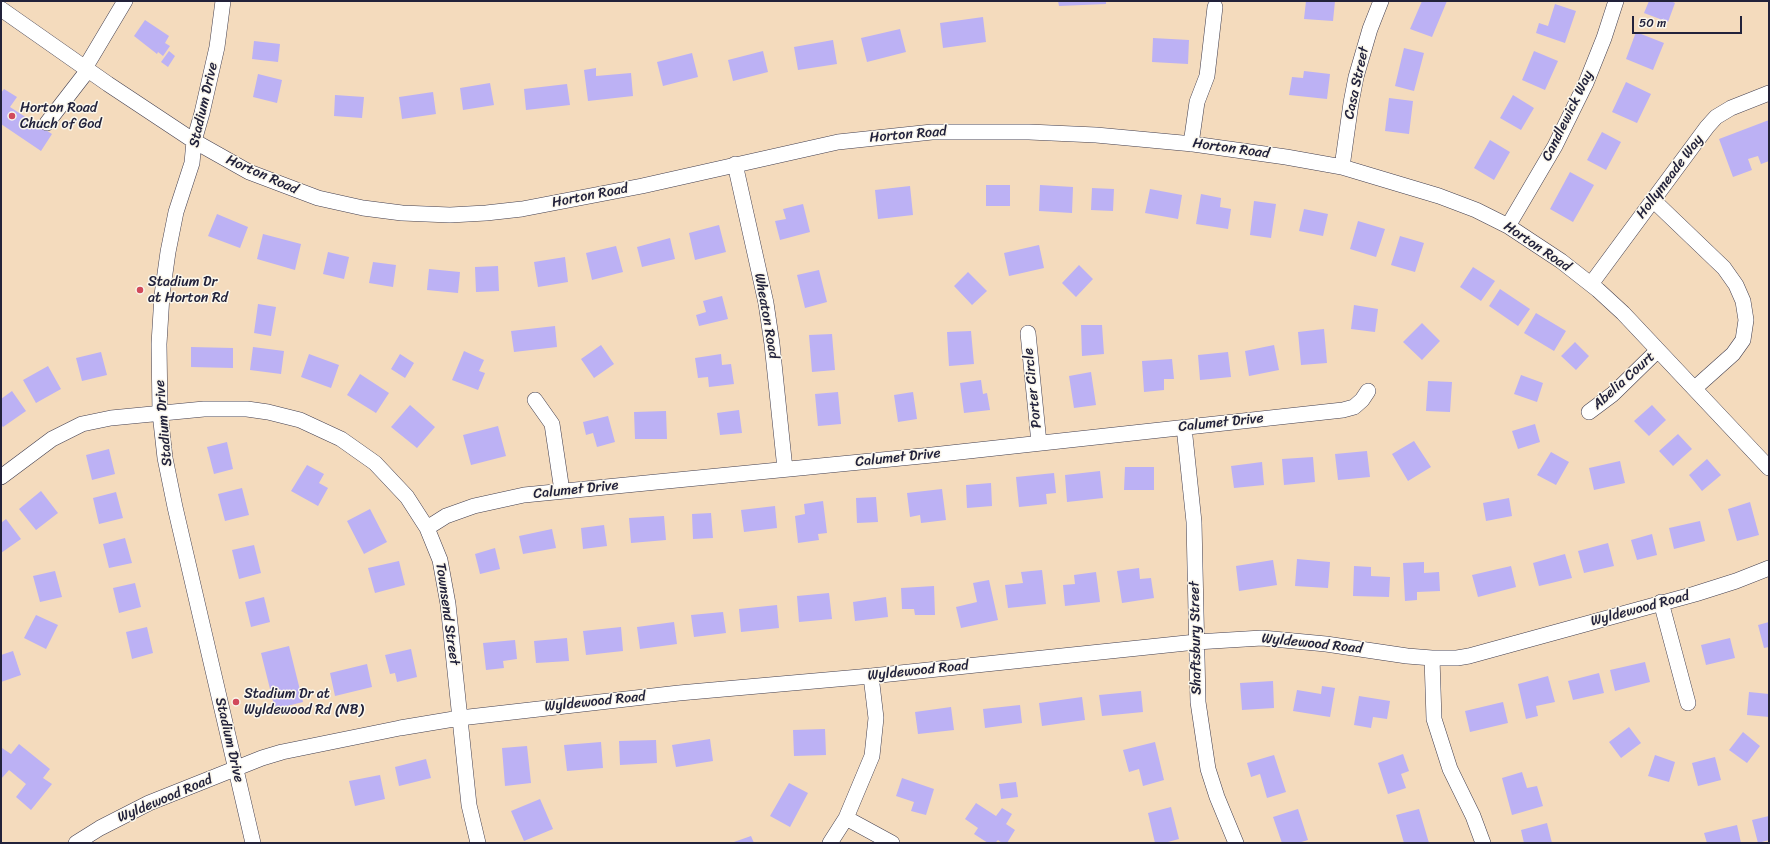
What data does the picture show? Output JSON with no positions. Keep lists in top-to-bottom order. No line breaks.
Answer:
{"streets":{"street":["Casa Street","Stadium Drive","Candlewick Way","Horton Road","Hollymeade Way","Wheaton Road","Abelia Court","Porter Circle","Calumet Drive","Wyldewood Road","Townsend Street","Shaftsbury Street"]},"crossings":[["Casa Street","Horton Road"],["Stadium Drive","Horton Road"],["Stadium Drive","Wyldewood Road"],["Stadium Drive","Townsend Street"],["Candlewick Way","Horton Road"],["Horton Road","Hollymeade Way"],["Horton Road","Wheaton Road"],["Horton Road","Abelia Court"],["Wheaton Road","Calumet Drive"],["Porter Circle","Calumet Drive"],["Calumet Drive","Townsend Street"],["Calumet Drive","Shaftsbury Street"],["Wyldewood Road","Townsend Street"],["Wyldewood Road","Shaftsbury Street"]],"places":["Horton Road Chuch of God","Stadium Dr at Horton Rd","Stadium Dr at Wyldewood Rd (NB)"],"scale_bar":"50 m"}
